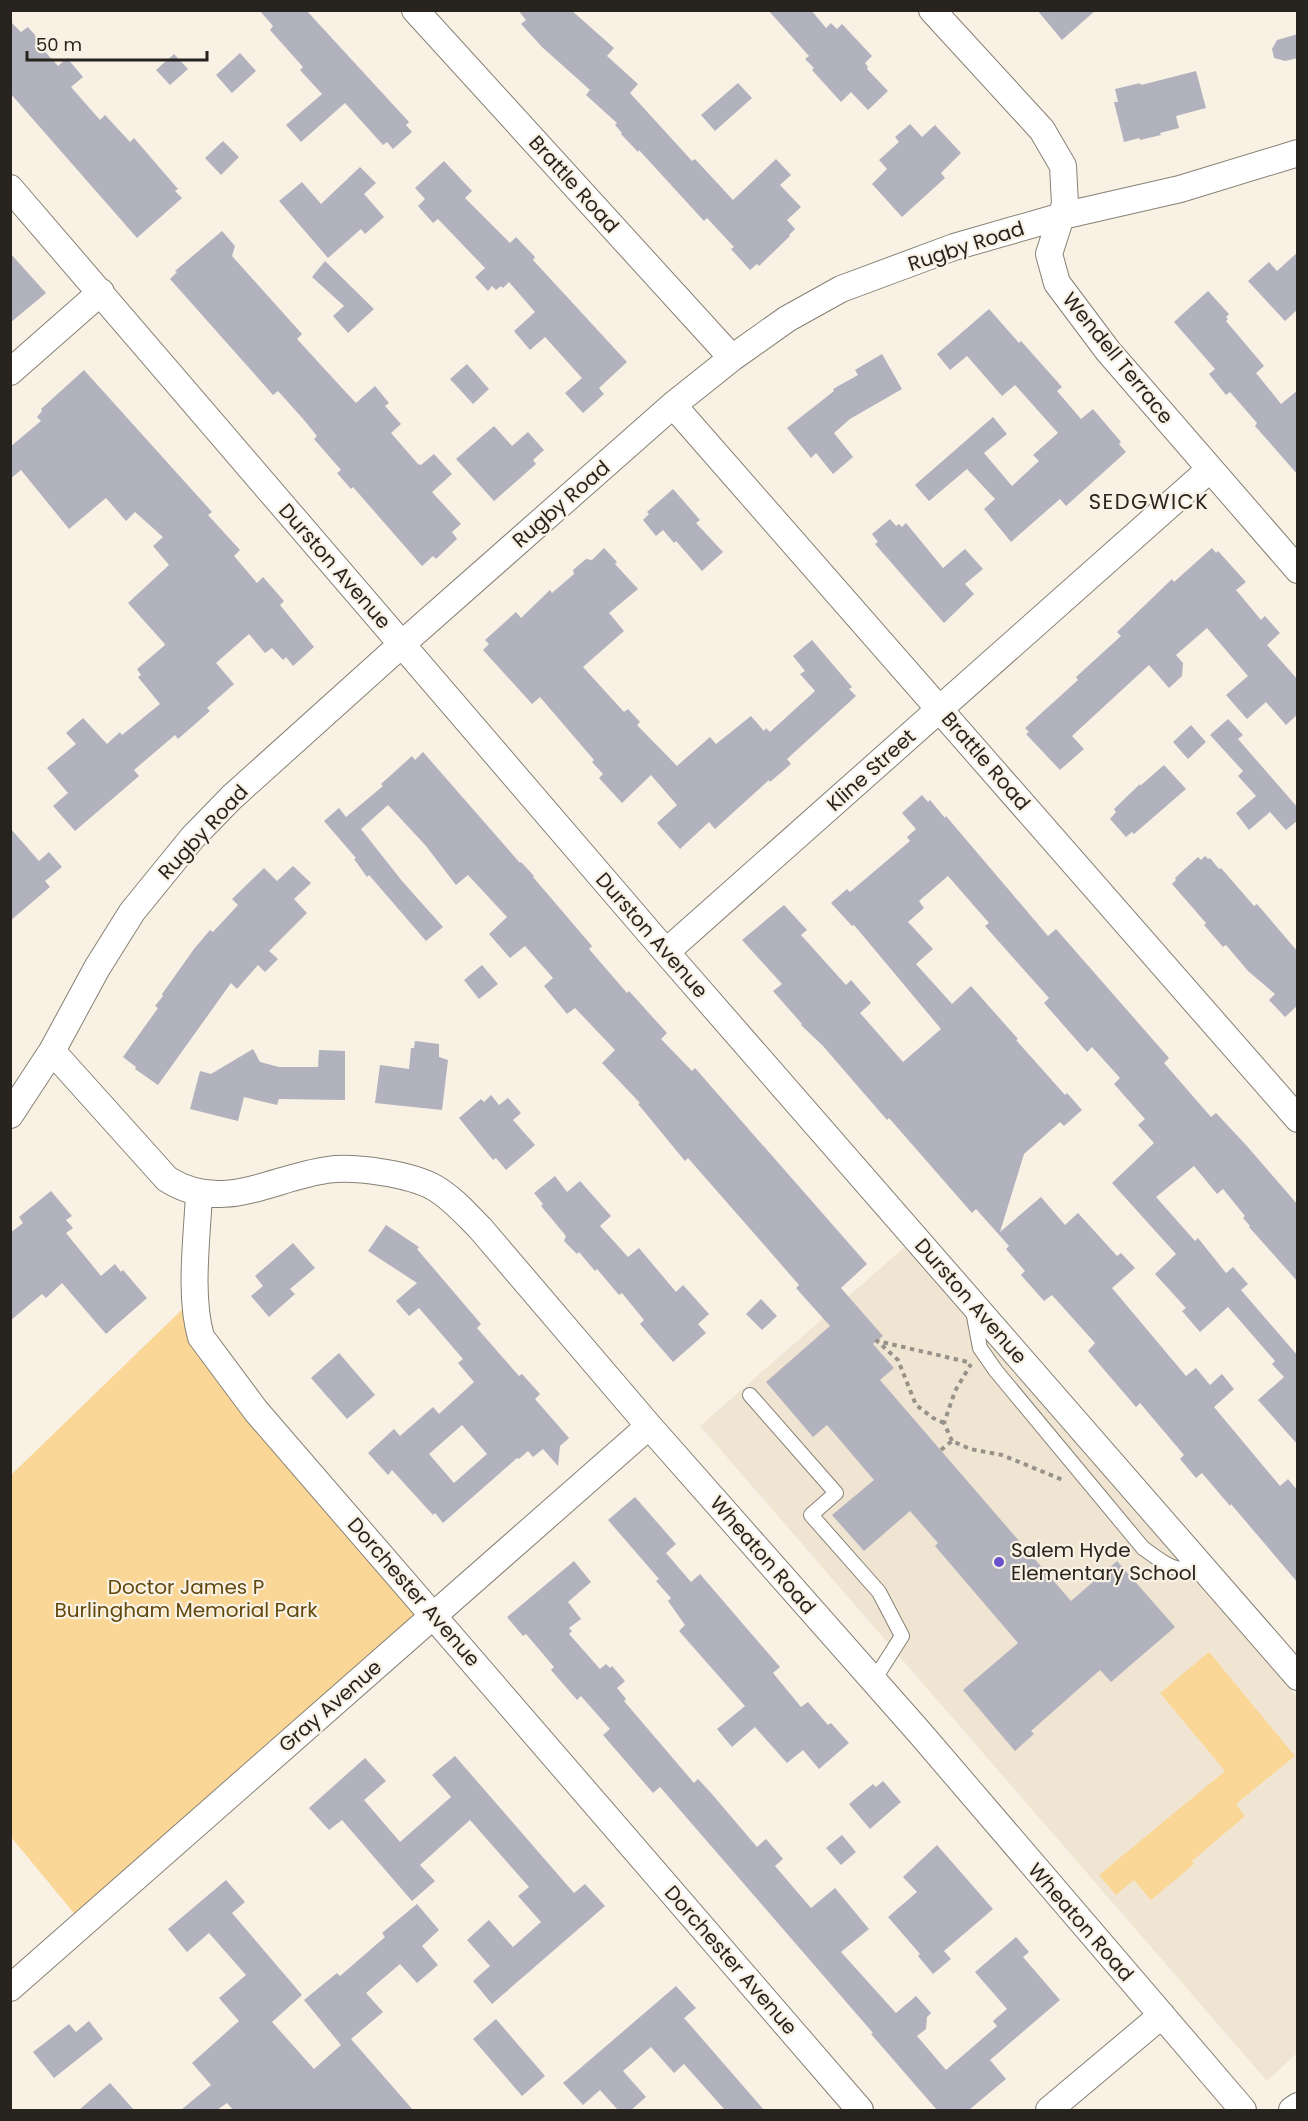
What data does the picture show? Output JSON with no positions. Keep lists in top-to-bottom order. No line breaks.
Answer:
{"streets":{"street":["Brattle Road","Rugby Road","Wendell Terrace","Durston Avenue","Kline Street","Wheaton Road","Dorchester Avenue","Gray Avenue"]},"crossings":[["Brattle Road","Rugby Road"],["Brattle Road","Kline Street"],["Rugby Road","Wendell Terrace"],["Rugby Road","Durston Avenue"],["Wendell Terrace","Kline Street"],["Durston Avenue","Kline Street"],["Wheaton Road","Dorchester Avenue"],["Wheaton Road","Gray Avenue"],["Dorchester Avenue","Gray Avenue"]],"districts":["SEDGWICK"],"parks":["Doctor James P Burlingham Memorial Park"],"places":["Salem Hyde Elementary School"],"scale_bar":"50 m"}
